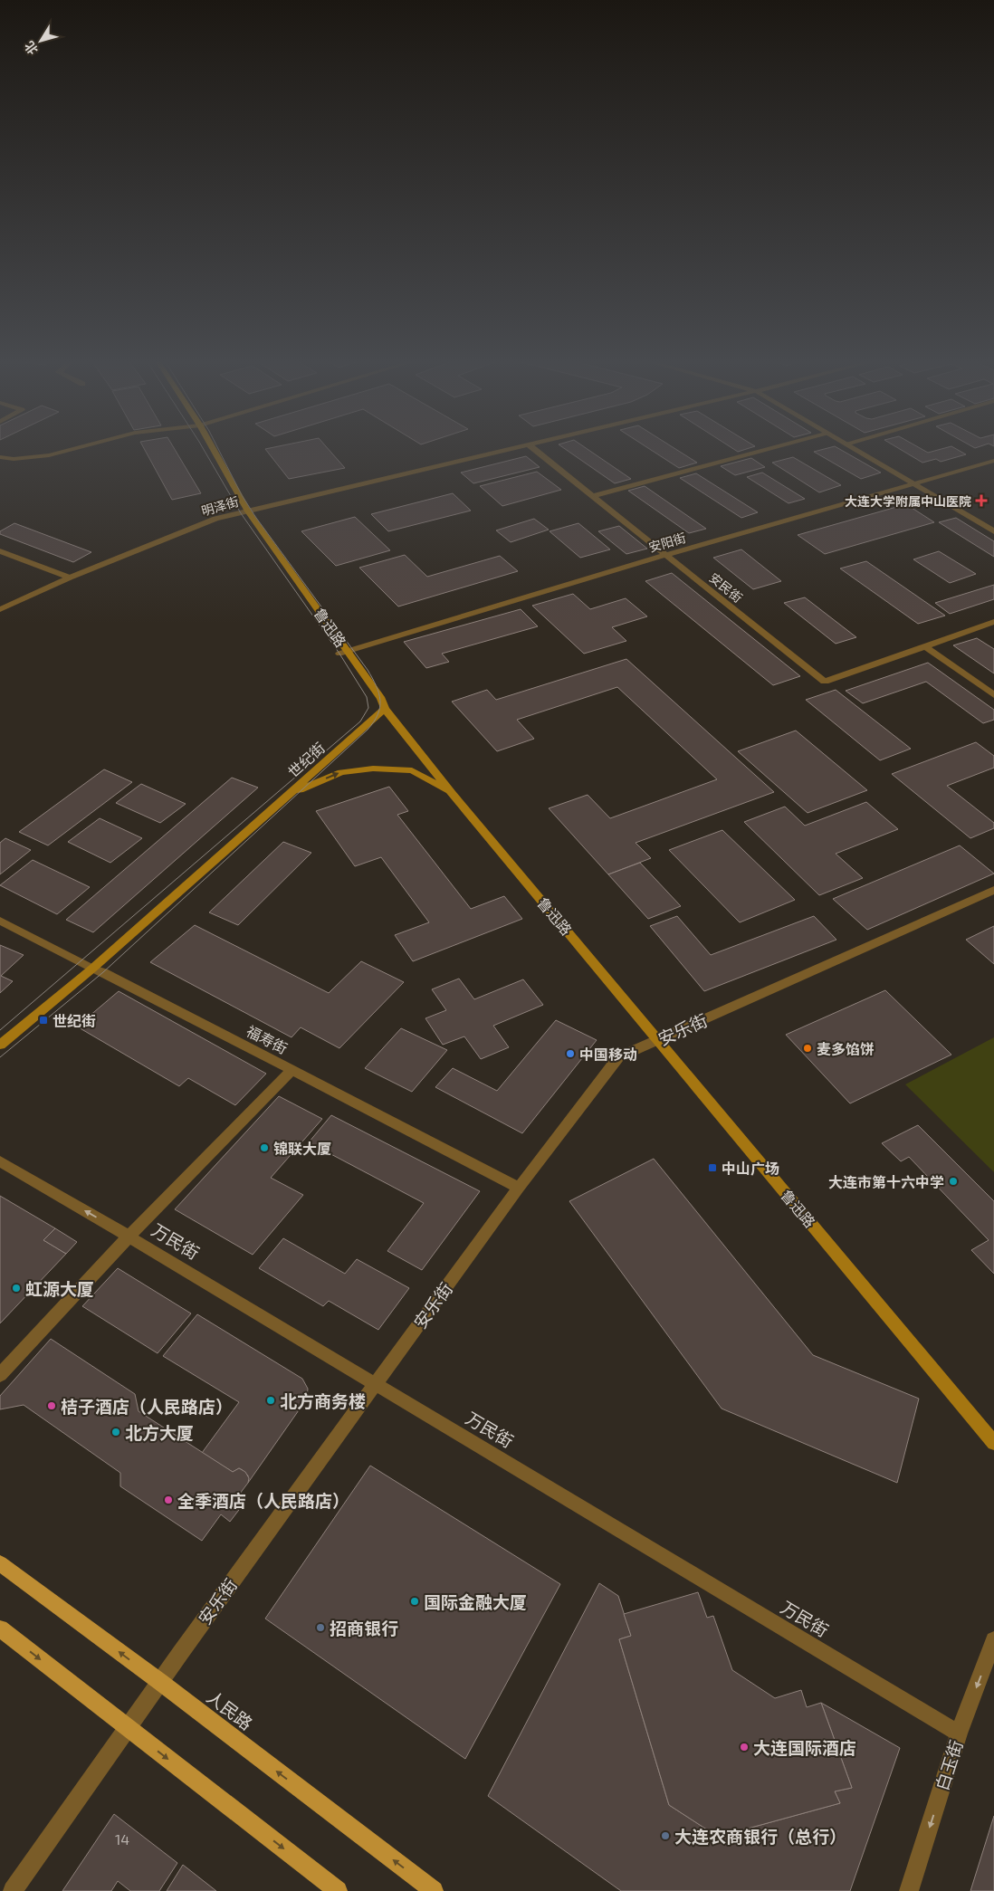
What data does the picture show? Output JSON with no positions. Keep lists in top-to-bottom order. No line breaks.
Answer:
{"streets":{"main road":["鲁迅路","世纪街","人民路"],"street":["明泽街","安阳街","安民街","安乐街","福寿街","万民街","白玉街"]},"crossings":[["明泽街","鲁迅路"],["安阳街","安民街"],["安阳街","鲁迅路"],["鲁迅路","世纪街"],["鲁迅路","安乐街"],["世纪街","福寿街"],["安乐街","福寿街"],["安乐街","万民街"],["安乐街","人民路"],["万民街","白玉街"]],"one_way":["白玉街"],"places":{"health":["大连大学附属中山医院"],"transit":["世纪街","中山广场"],"other":["麦多馅饼","中国移动","锦联大厦","大连市第十六中学","虹源大厦","北方商务楼","桔子酒店（人民路店）","北方大厦","全季酒店（人民路店）","国际金融大厦","招商银行","大连国际酒店","大连农商银行（总行）"]},"house_numbers":["14"],"north":"bottom left"}
